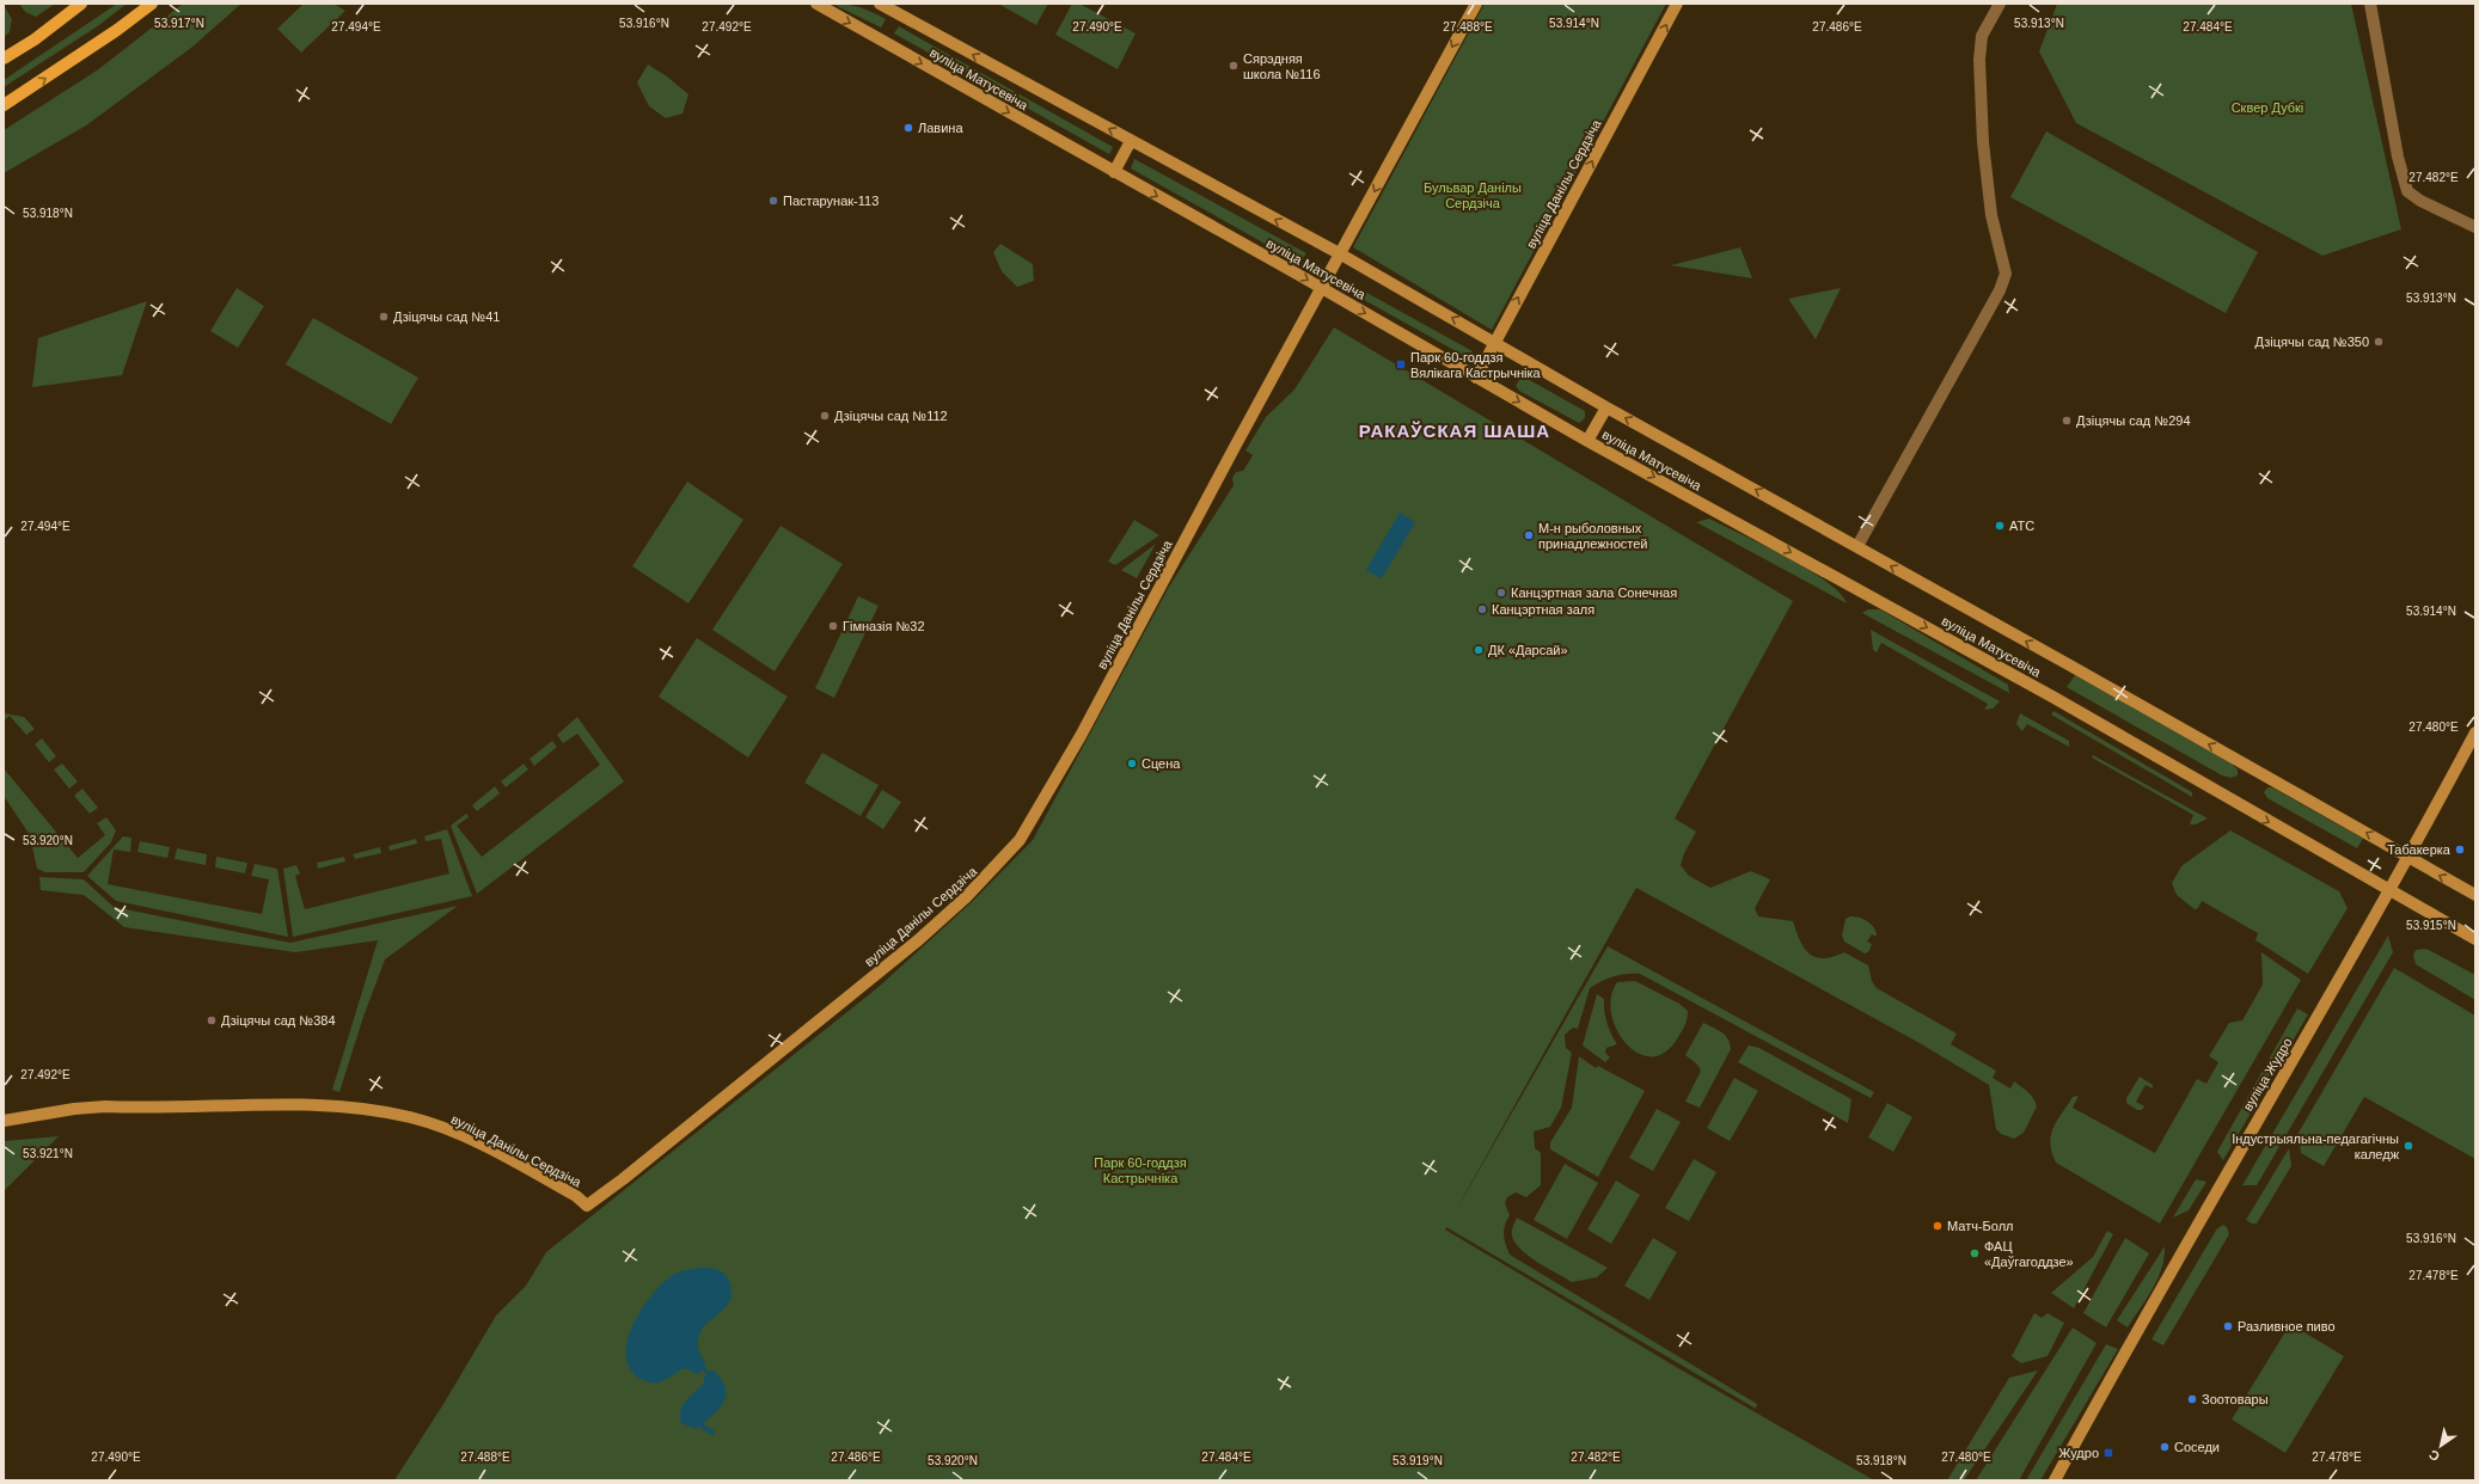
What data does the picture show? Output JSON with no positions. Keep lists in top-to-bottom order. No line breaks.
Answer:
{"streets":{"main road":["вуліца Матусевіча","вуліца Данілы Сердзіча","вуліца Жудро"]},"crossings":[["вуліца Матусевіча","вуліца Данілы Сердзіча"],["вуліца Матусевіча","вуліца Жудро"]],"districts":["РАКАЎСКАЯ ШАША"],"parks":["Сквер Дубкі","Бульвар Данілы Сердзіча","Парк 60-годдзя Кастрычніка"],"places":{"other":["Сярэдняя школа №116","Лавина","Пастарунак-113","Дзіцячы сад №41","Дзіцячы сад №350","Дзіцячы сад №112","Дзіцячы сад №294","АТС","М-н рыболовных принадлежностей","Канцэртная зала Сонечная","Канцэртная заля","Гімназія №32","ДК «Дарсай»","Сцена","Табакерка","Дзіцячы сад №384","Індустрыяльна-педагагічны каледж","Матч-Болл","ФАЦ «Даўгагоддзе»","Разливное пиво","Зоотовары","Соседи"],"transit":["Парк 60-годдзя Вялікага Кастрычніка","Жудро"]},"north":"bottom left","coordinates":["53.917°N","53.916°N","53.914°N","53.913°N","27.494°E","27.492°E","27.490°E","27.488°E","27.486°E","27.484°E","27.482°E","53.918°N","27.480°E","53.920°N","53.915°N","53.921°N","27.478°E","53.919°N"]}
